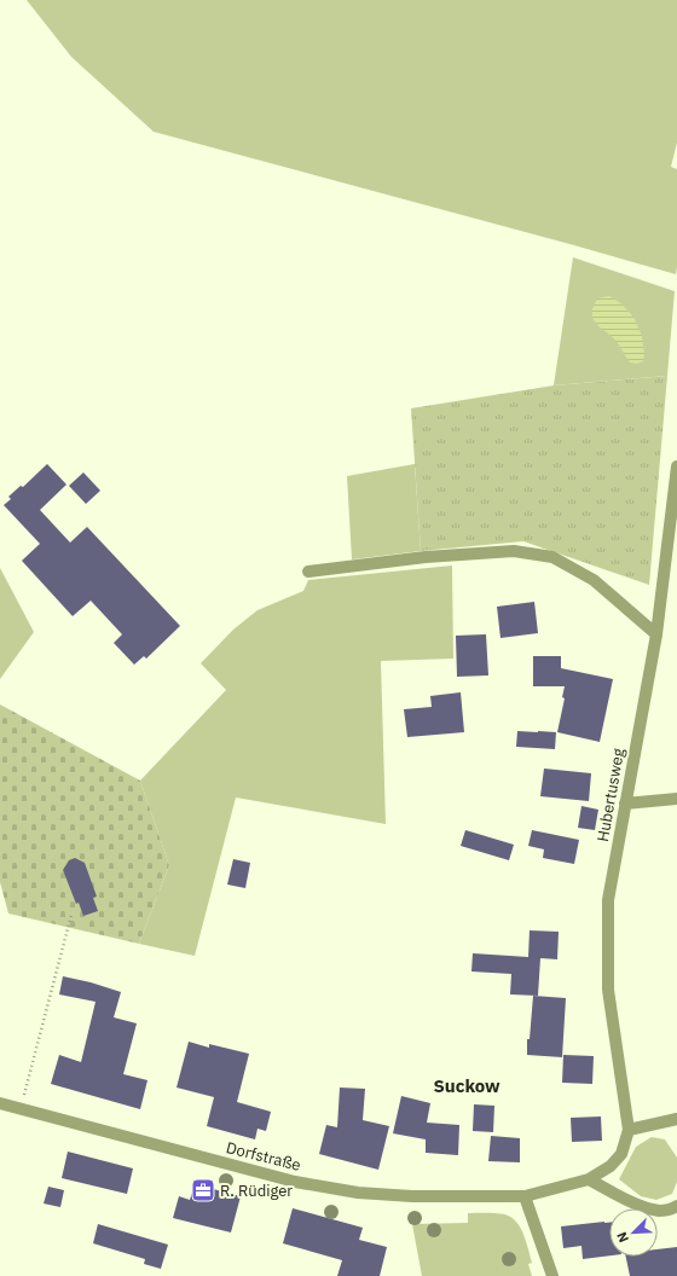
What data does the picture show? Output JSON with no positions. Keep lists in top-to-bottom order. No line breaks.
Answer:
{"streets":{"street":["Hubertusweg","Dorfstraße"]},"crossings":[["Hubertusweg","Dorfstraße"]],"districts":["Suckow"],"places":{"office":["R. Rüdiger"]},"north":"bottom left"}
